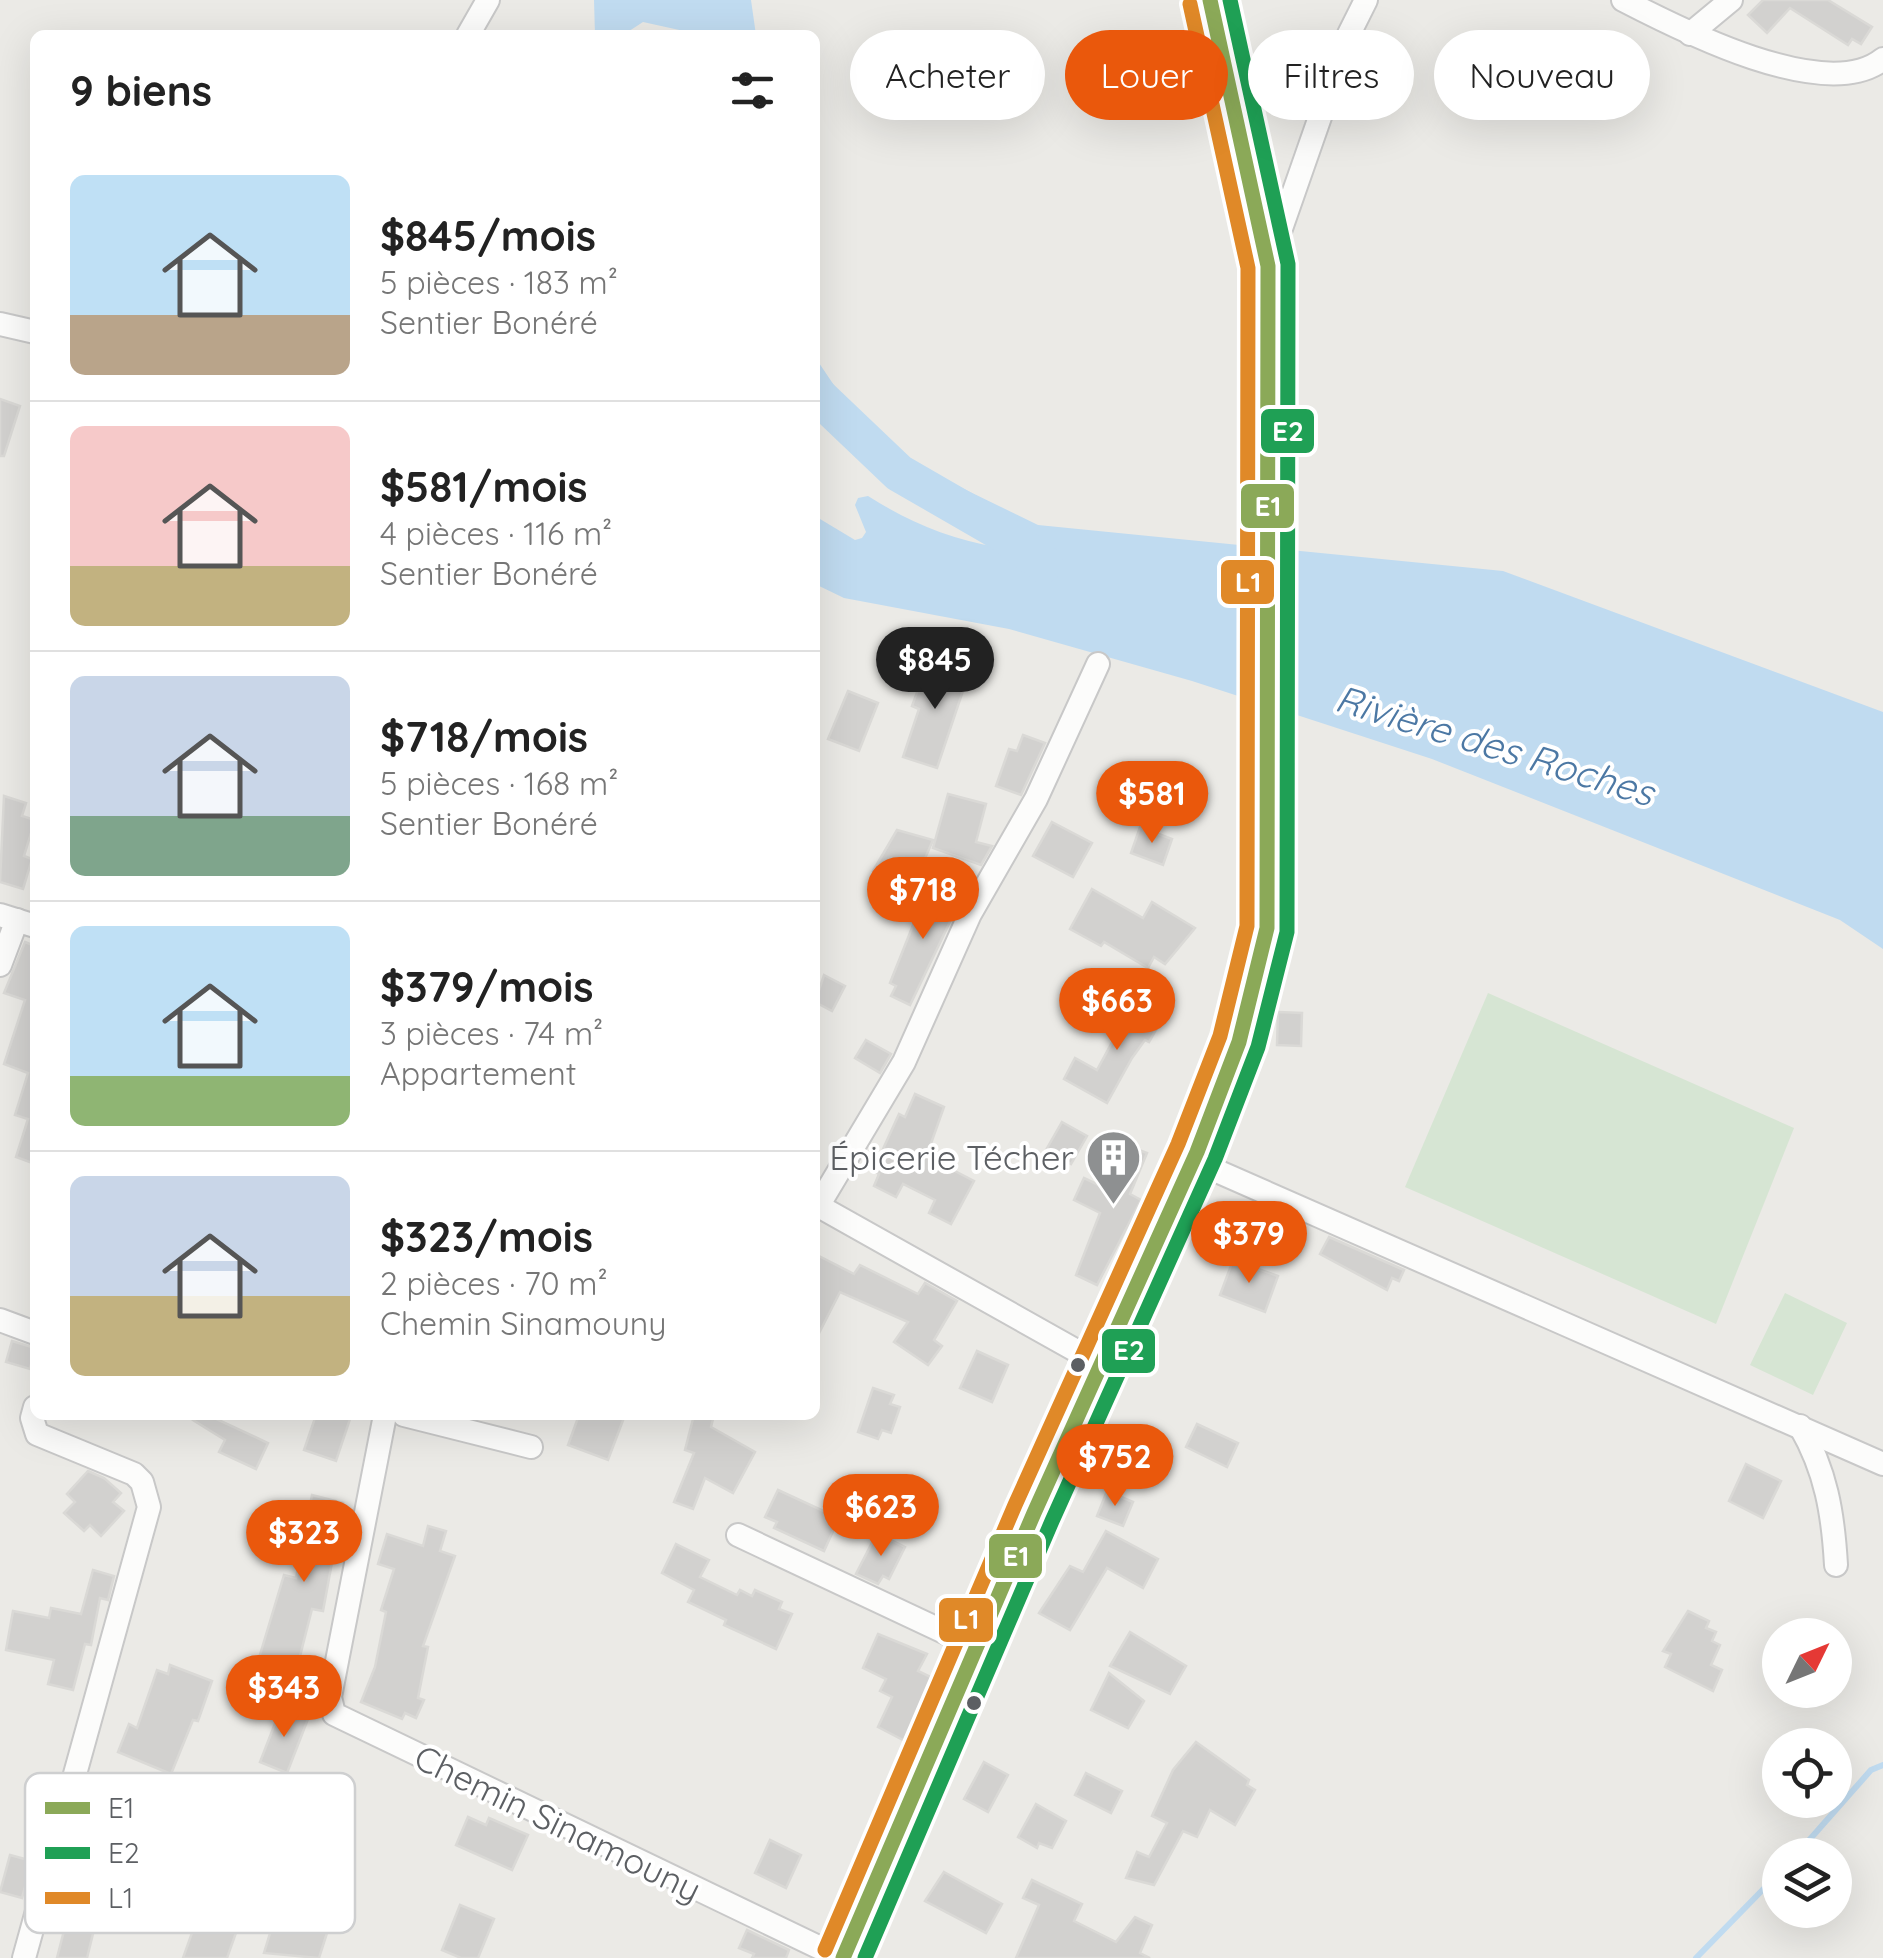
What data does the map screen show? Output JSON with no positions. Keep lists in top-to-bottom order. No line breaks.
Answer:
{"streets":{"street":["Chemin Sinamouny"]},"water":["Rivière des Roches"],"places":{"building":["Épicerie Técher"]},"lines":["transit line E1","transit line E2","transit line L1"],"legend":["E1","E2","L1"],"north":"top right","page":{"chip":["Acheter","Louer","Filtres","Nouveau"],"heading":"9 biens","list":[{"name":"$845/mois","note":"5 pièces · 183 m² · Sentier Bonéré"},{"name":"$581/mois","note":"4 pièces · 116 m² · Sentier Bonéré"},{"name":"$718/mois","note":"5 pièces · 168 m² · Sentier Bonéré"},{"name":"$379/mois","note":"3 pièces · 74 m² · Appartement"},{"name":"$323/mois","note":"2 pièces · 70 m² · Chemin Sinamouny"}],"price":["$845","$581","$718","$663","$379","$752","$623","$323","$343"]}}
